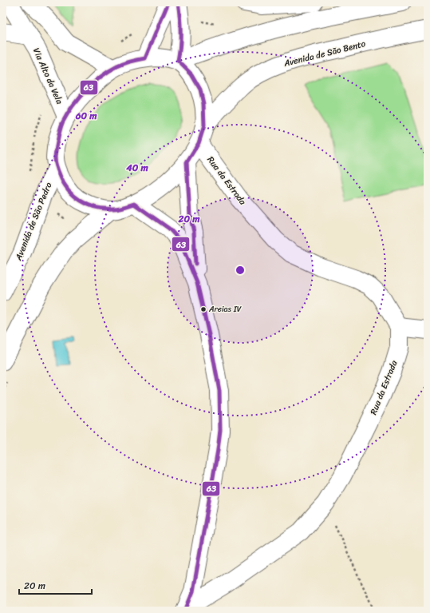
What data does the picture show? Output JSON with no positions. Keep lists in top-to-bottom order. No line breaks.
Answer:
{"streets":{"main road":["Avenida de São Bento","Via Alto da Vela","Rua da Estrada","Avenida de São Pedro"]},"crossings":[["Avenida de São Bento","Avenida de São Pedro"],["Via Alto da Vela","Avenida de São Pedro"],["Rua da Estrada","Avenida de São Pedro"]],"places":["Areias IV"],"lines":["transit line 63"],"scale_bar":"20 m","rings":["60 m","40 m","20 m"]}
